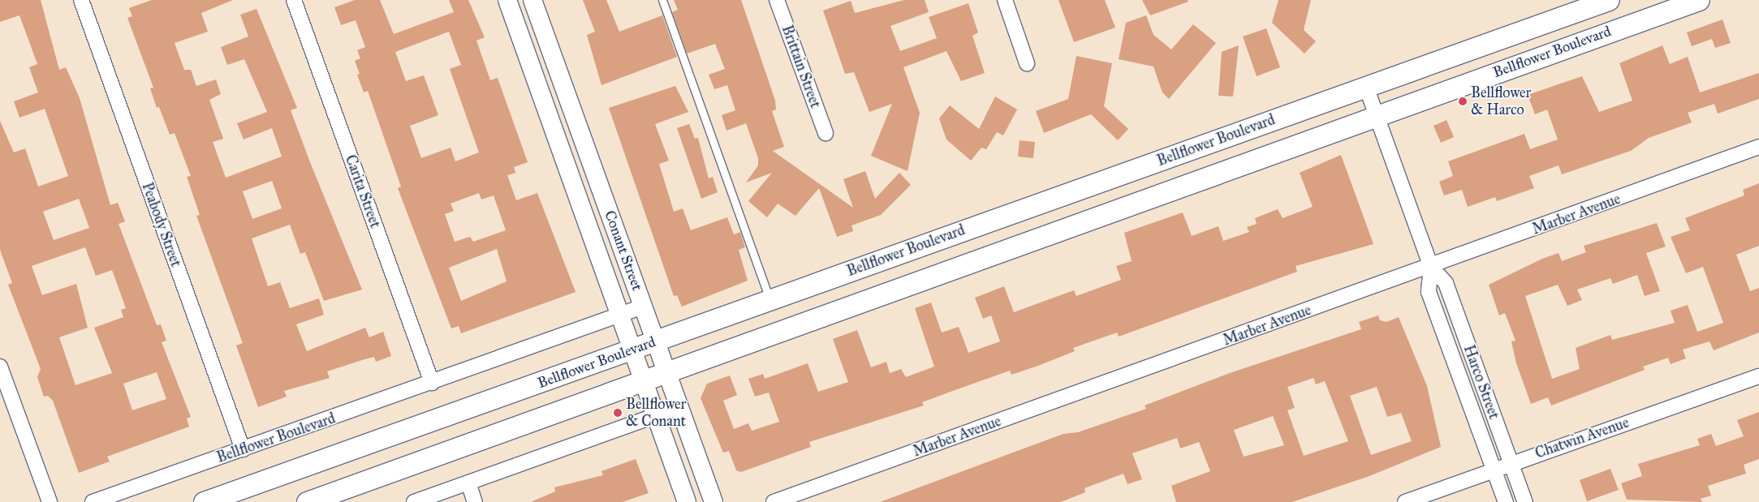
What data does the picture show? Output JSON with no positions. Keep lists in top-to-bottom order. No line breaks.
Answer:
{"streets":{"main road":["Bellflower Boulevard"],"street":["Brittain Street","Carita Street","Marber Avenue","Peabody Street","Conant Street","Harco Street","Chatwin Avenue"]},"crossings":[["Bellflower Boulevard","Carita Street"],["Bellflower Boulevard","Peabody Street"],["Bellflower Boulevard","Conant Street"],["Bellflower Boulevard","Harco Street"],["Marber Avenue","Harco Street"],["Harco Street","Chatwin Avenue"]],"places":["Bellflower & Harco","Bellflower & Conant"]}
